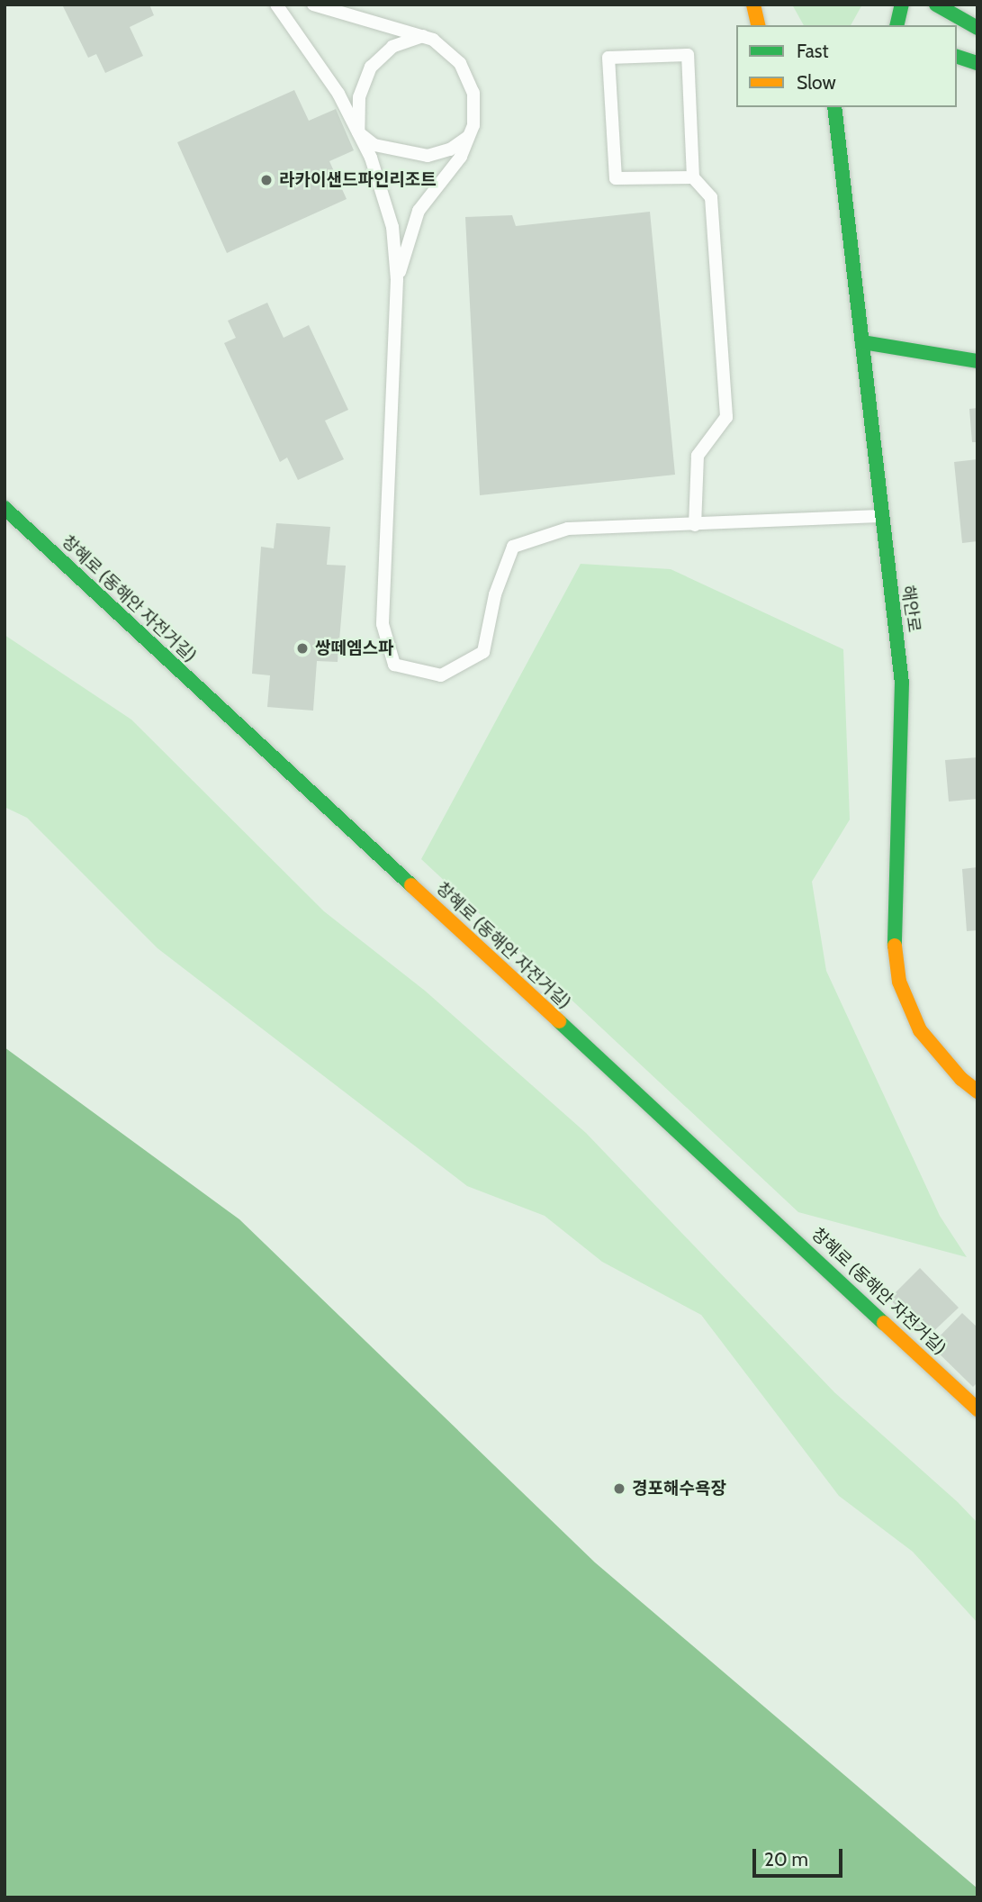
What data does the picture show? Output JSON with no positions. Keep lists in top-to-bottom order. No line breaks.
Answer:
{"streets":{"street":["창혜로 (동해안 자전거길)","해안로"]},"places":["라카이샌드파인리조트","쌍떼엠스파","경포해수욕장"],"legend":["Fast","Slow"],"scale_bar":"20 m"}
